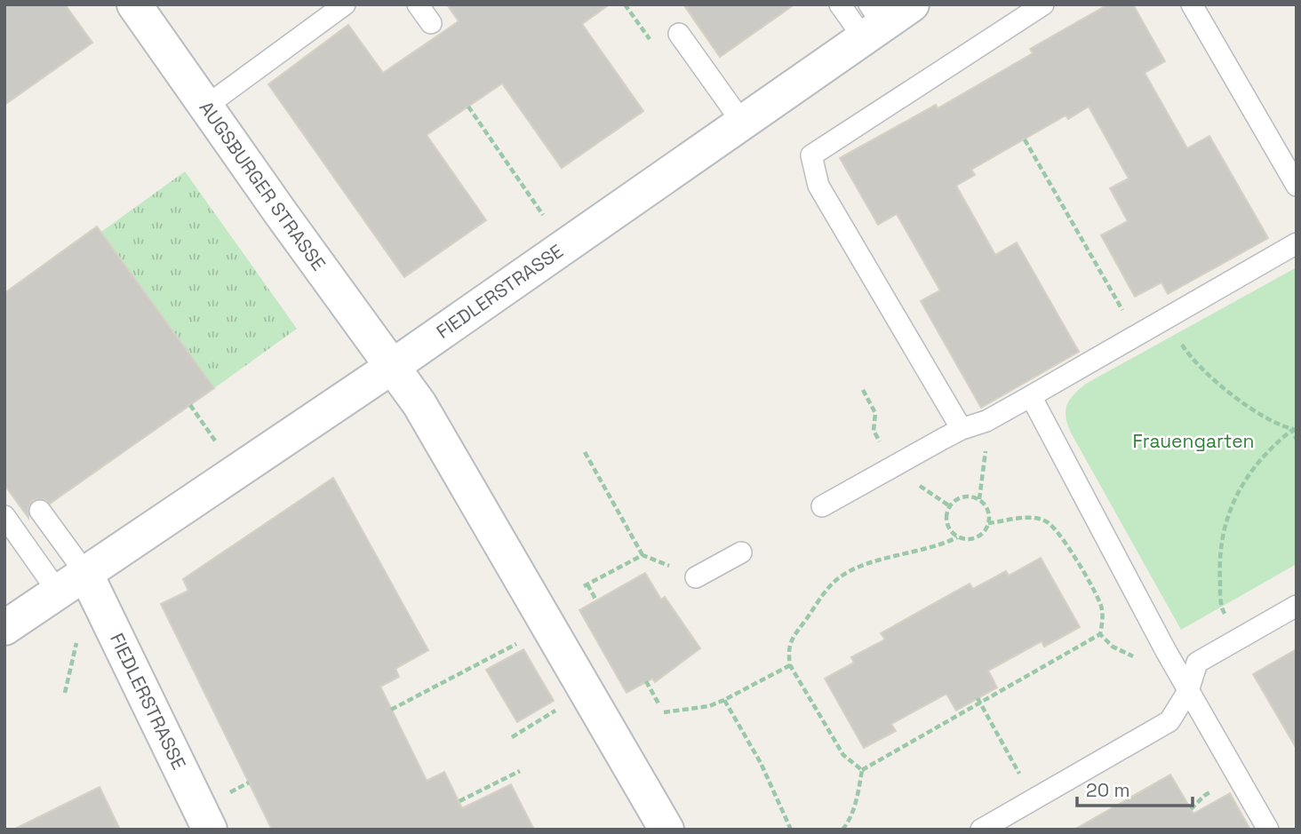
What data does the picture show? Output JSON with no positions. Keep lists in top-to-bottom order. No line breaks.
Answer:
{"streets":{"street":["AUGSBURGER STRASSE","FIEDLERSTRASSE"]},"crossings":[["AUGSBURGER STRASSE","FIEDLERSTRASSE"]],"parks":["Frauengarten"],"scale_bar":"20 m"}
